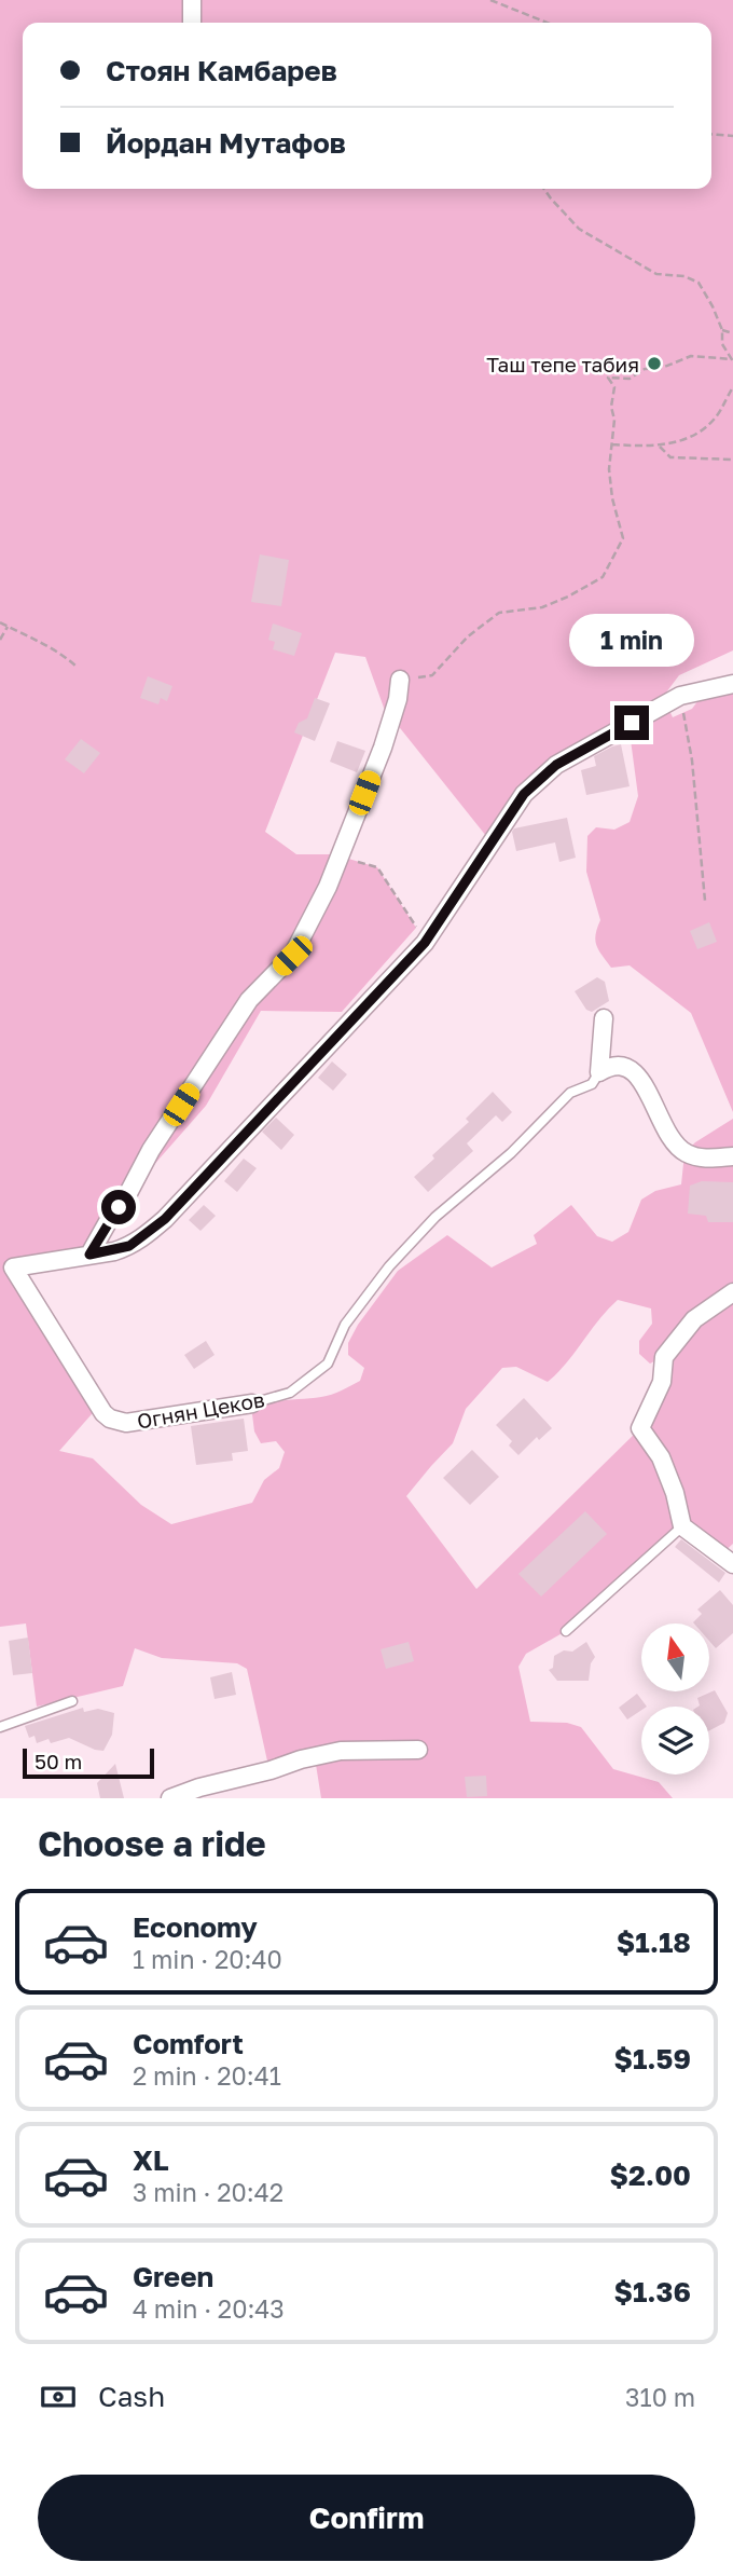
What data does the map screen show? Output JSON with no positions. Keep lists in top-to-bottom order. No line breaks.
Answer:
{"streets":{"street":["Огнян Цеков"]},"places":["Таш тепе табия"],"scale_bar":"50 m","north":"top","page":{"banner":["Стоян Камбарев","Йордан Мутафов"],"bubble":"1 min","scale":"50 m","heading":"Choose a ride","list":[{"name":"Economy","note":"1 min · 20:40","value":"$1.18"},{"name":"Comfort","note":"2 min · 20:41","value":"$1.59"},{"name":"XL","note":"3 min · 20:42","value":"$2.00"},{"name":"Green","note":"4 min · 20:43","value":"$1.36"}],"pay":["Cash","310 m"],"buttons":"Confirm"}}
